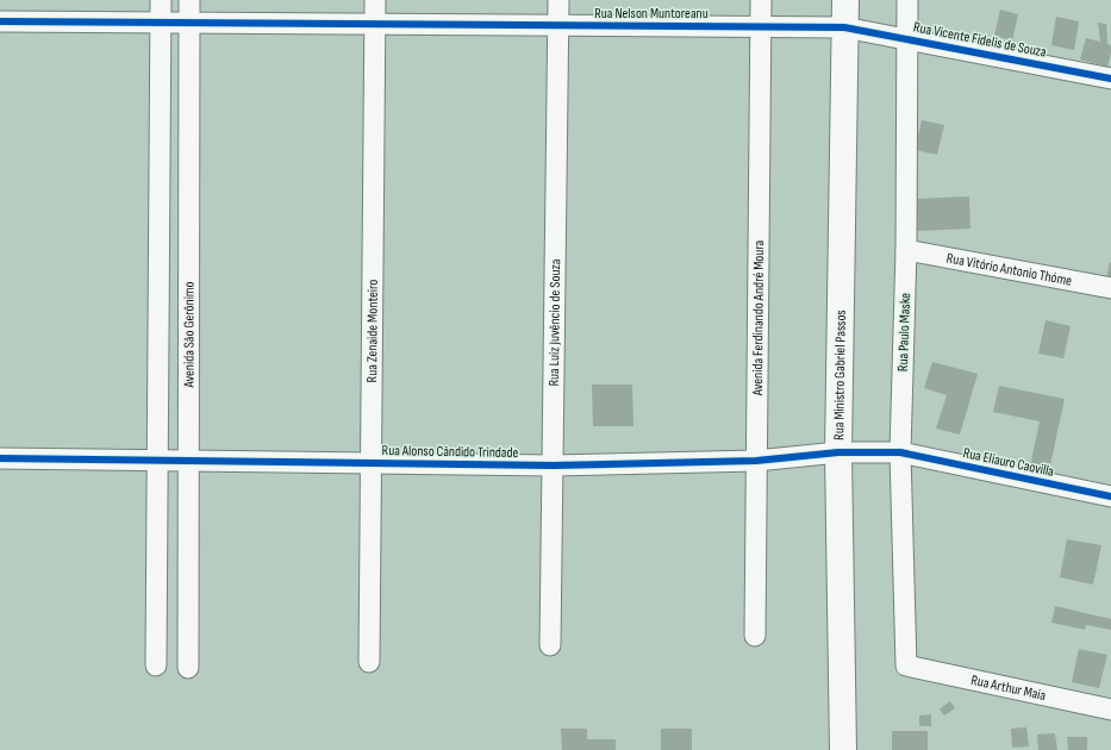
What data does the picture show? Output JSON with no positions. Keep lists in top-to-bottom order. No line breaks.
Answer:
{"streets":{"street":["Rua Nelson Muntoreanu","Rua Vicente Fidelis de Souza","Rua Vitório Antonio Thóme","Avenida Ferdinando André Moura","Rua Luiz Juvêncio de Souza","Rua Zenaide Monteiro","Rua Paulo Maske","Avenida São Gerônimo","Rua Ministro Gabriel Passos","Rua Alonso Cândido Trindade","Rua Eliauro Caovilla","Rua Arthur Maia"]},"crossings":[["Rua Nelson Muntoreanu","Rua Vicente Fidelis de Souza"],["Rua Nelson Muntoreanu","Avenida Ferdinando André Moura"],["Rua Nelson Muntoreanu","Rua Luiz Juvêncio de Souza"],["Rua Nelson Muntoreanu","Rua Zenaide Monteiro"],["Rua Nelson Muntoreanu","Avenida São Gerônimo"],["Rua Nelson Muntoreanu","Rua Ministro Gabriel Passos"],["Rua Vicente Fidelis de Souza","Rua Paulo Maske"],["Rua Vicente Fidelis de Souza","Rua Ministro Gabriel Passos"],["Rua Vitório Antonio Thóme","Rua Paulo Maske"],["Avenida Ferdinando André Moura","Rua Alonso Cândido Trindade"],["Rua Luiz Juvêncio de Souza","Rua Alonso Cândido Trindade"],["Rua Zenaide Monteiro","Rua Alonso Cândido Trindade"],["Rua Paulo Maske","Rua Alonso Cândido Trindade"],["Rua Paulo Maske","Rua Eliauro Caovilla"],["Rua Paulo Maske","Rua Arthur Maia"],["Avenida São Gerônimo","Rua Alonso Cândido Trindade"],["Rua Ministro Gabriel Passos","Rua Alonso Cândido Trindade"],["Rua Alonso Cândido Trindade","Rua Eliauro Caovilla"]]}
